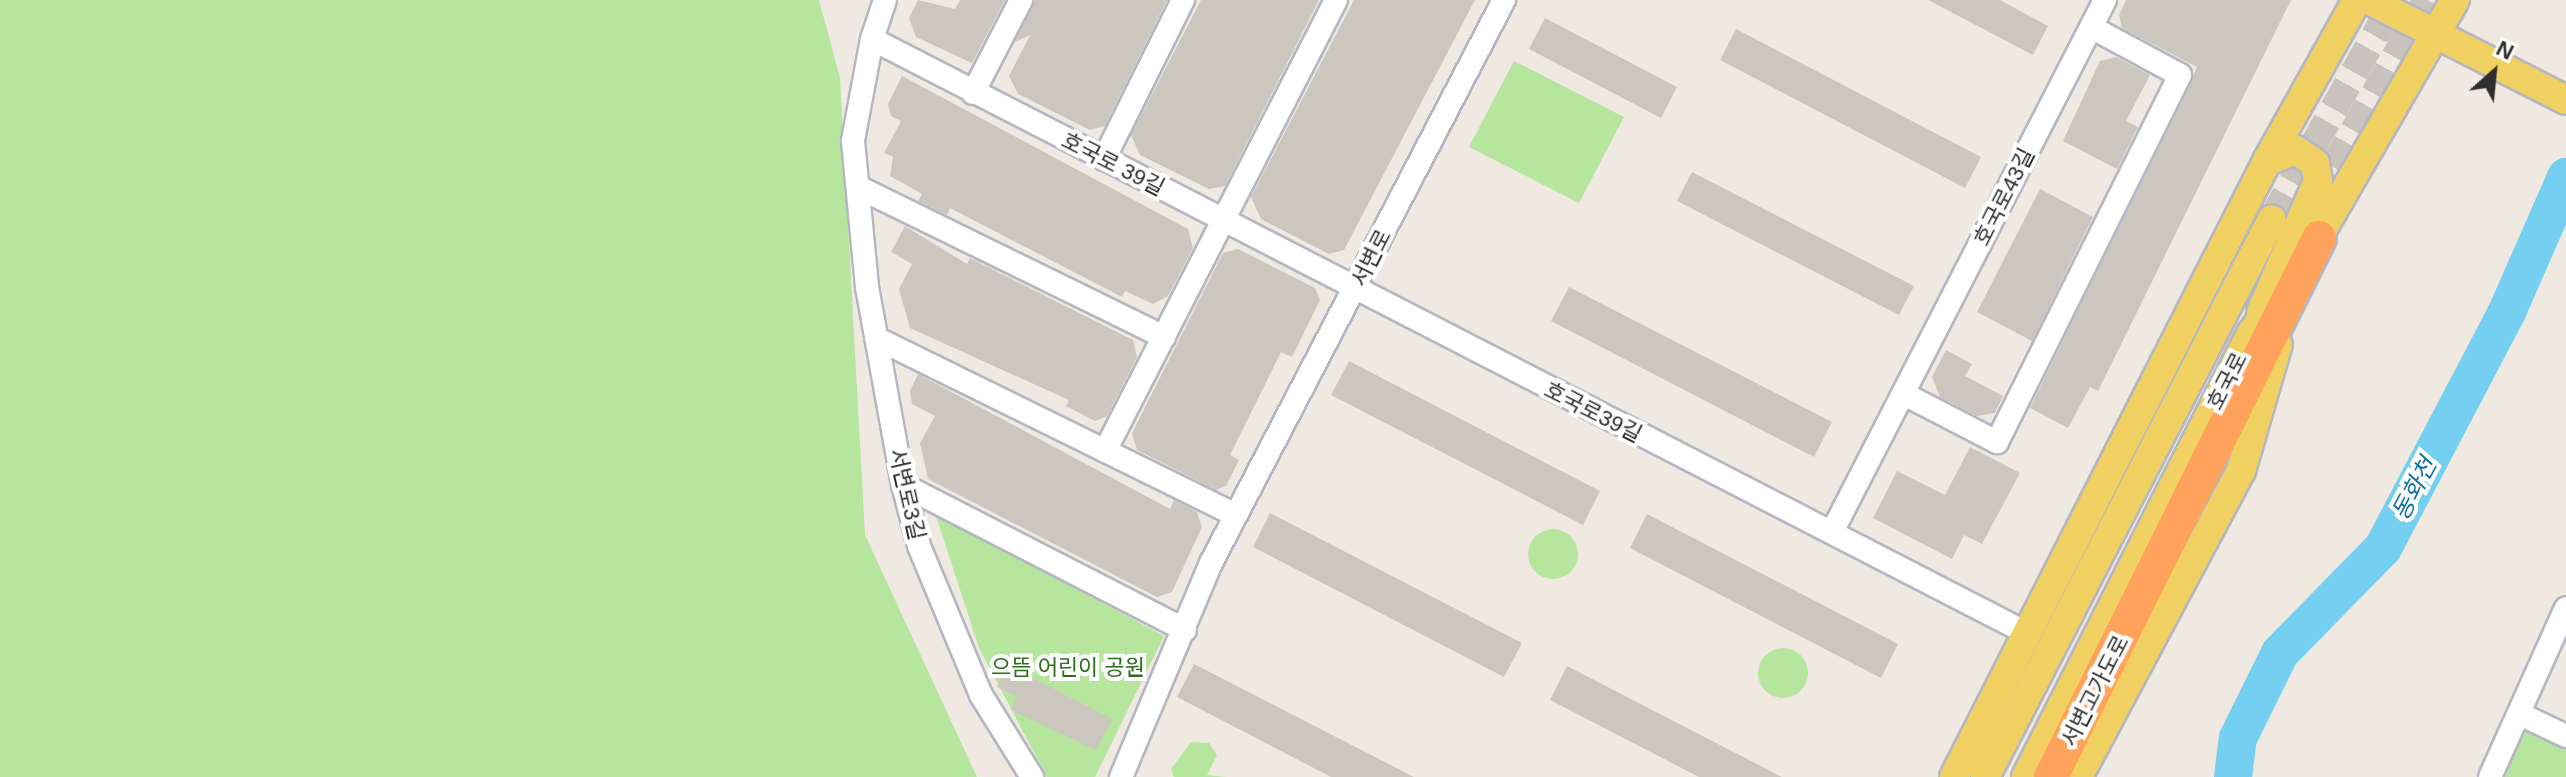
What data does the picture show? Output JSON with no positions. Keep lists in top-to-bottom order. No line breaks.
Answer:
{"streets":{"highway":["서변고가도로"],"main road":["호국로"],"street":["호국로 39길","호국로43길","서변로","호국로39길","서변로3길"]},"crossings":[["호국로 39길","서변로"],["호국로 39길","호국로39길"],["호국로 39길","서변로3길"],["서변로","호국로39길"],["호국로","서변고가도로"]],"water":["동화천"],"parks":["으뜸 어린이 공원"],"north":"top right"}
